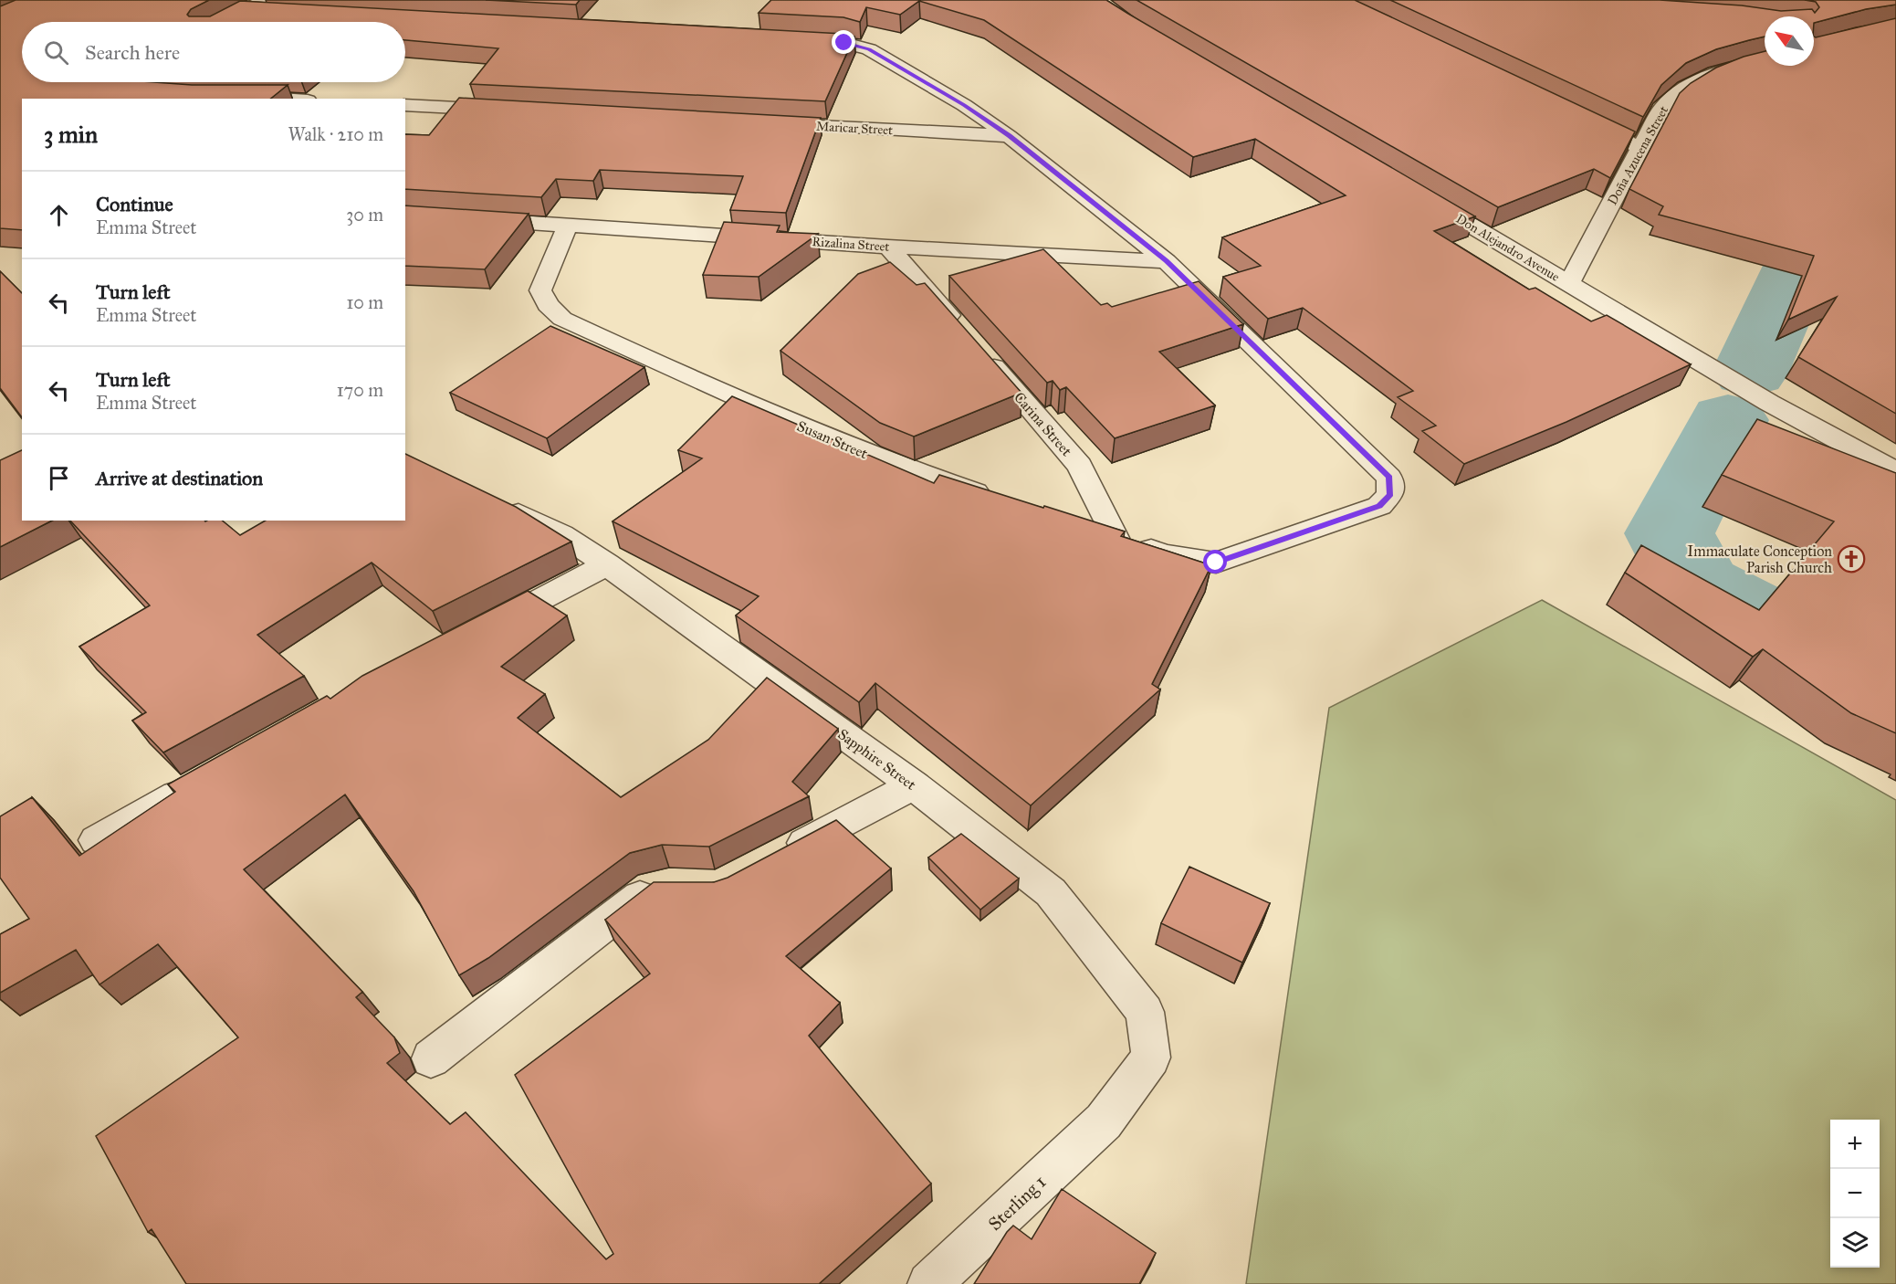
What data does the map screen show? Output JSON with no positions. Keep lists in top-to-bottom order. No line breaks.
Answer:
{"streets":{"street":["Maricar Street","Doña Azucena Street","Rizalina Street","Don Alejandro Avenue","Carina Street","Susan Street","Sapphire Street","Sterling 1"]},"crossings":[["Doña Azucena Street","Don Alejandro Avenue"],["Rizalina Street","Carina Street"],["Rizalina Street","Susan Street"],["Sapphire Street","Sterling 1"]],"places":{"church":["Immaculate Conception Parish Church"]},"north":"top left","page":{"search":"Search here","heading":["3 min","Walk · 210 m"],"list":[["Continue","Emma Street","30 m"],["Turn left","Emma Street","10 m"],["Turn left","Emma Street","170 m"],"Arrive at destination"],"map_buttons":["+","−"]}}
